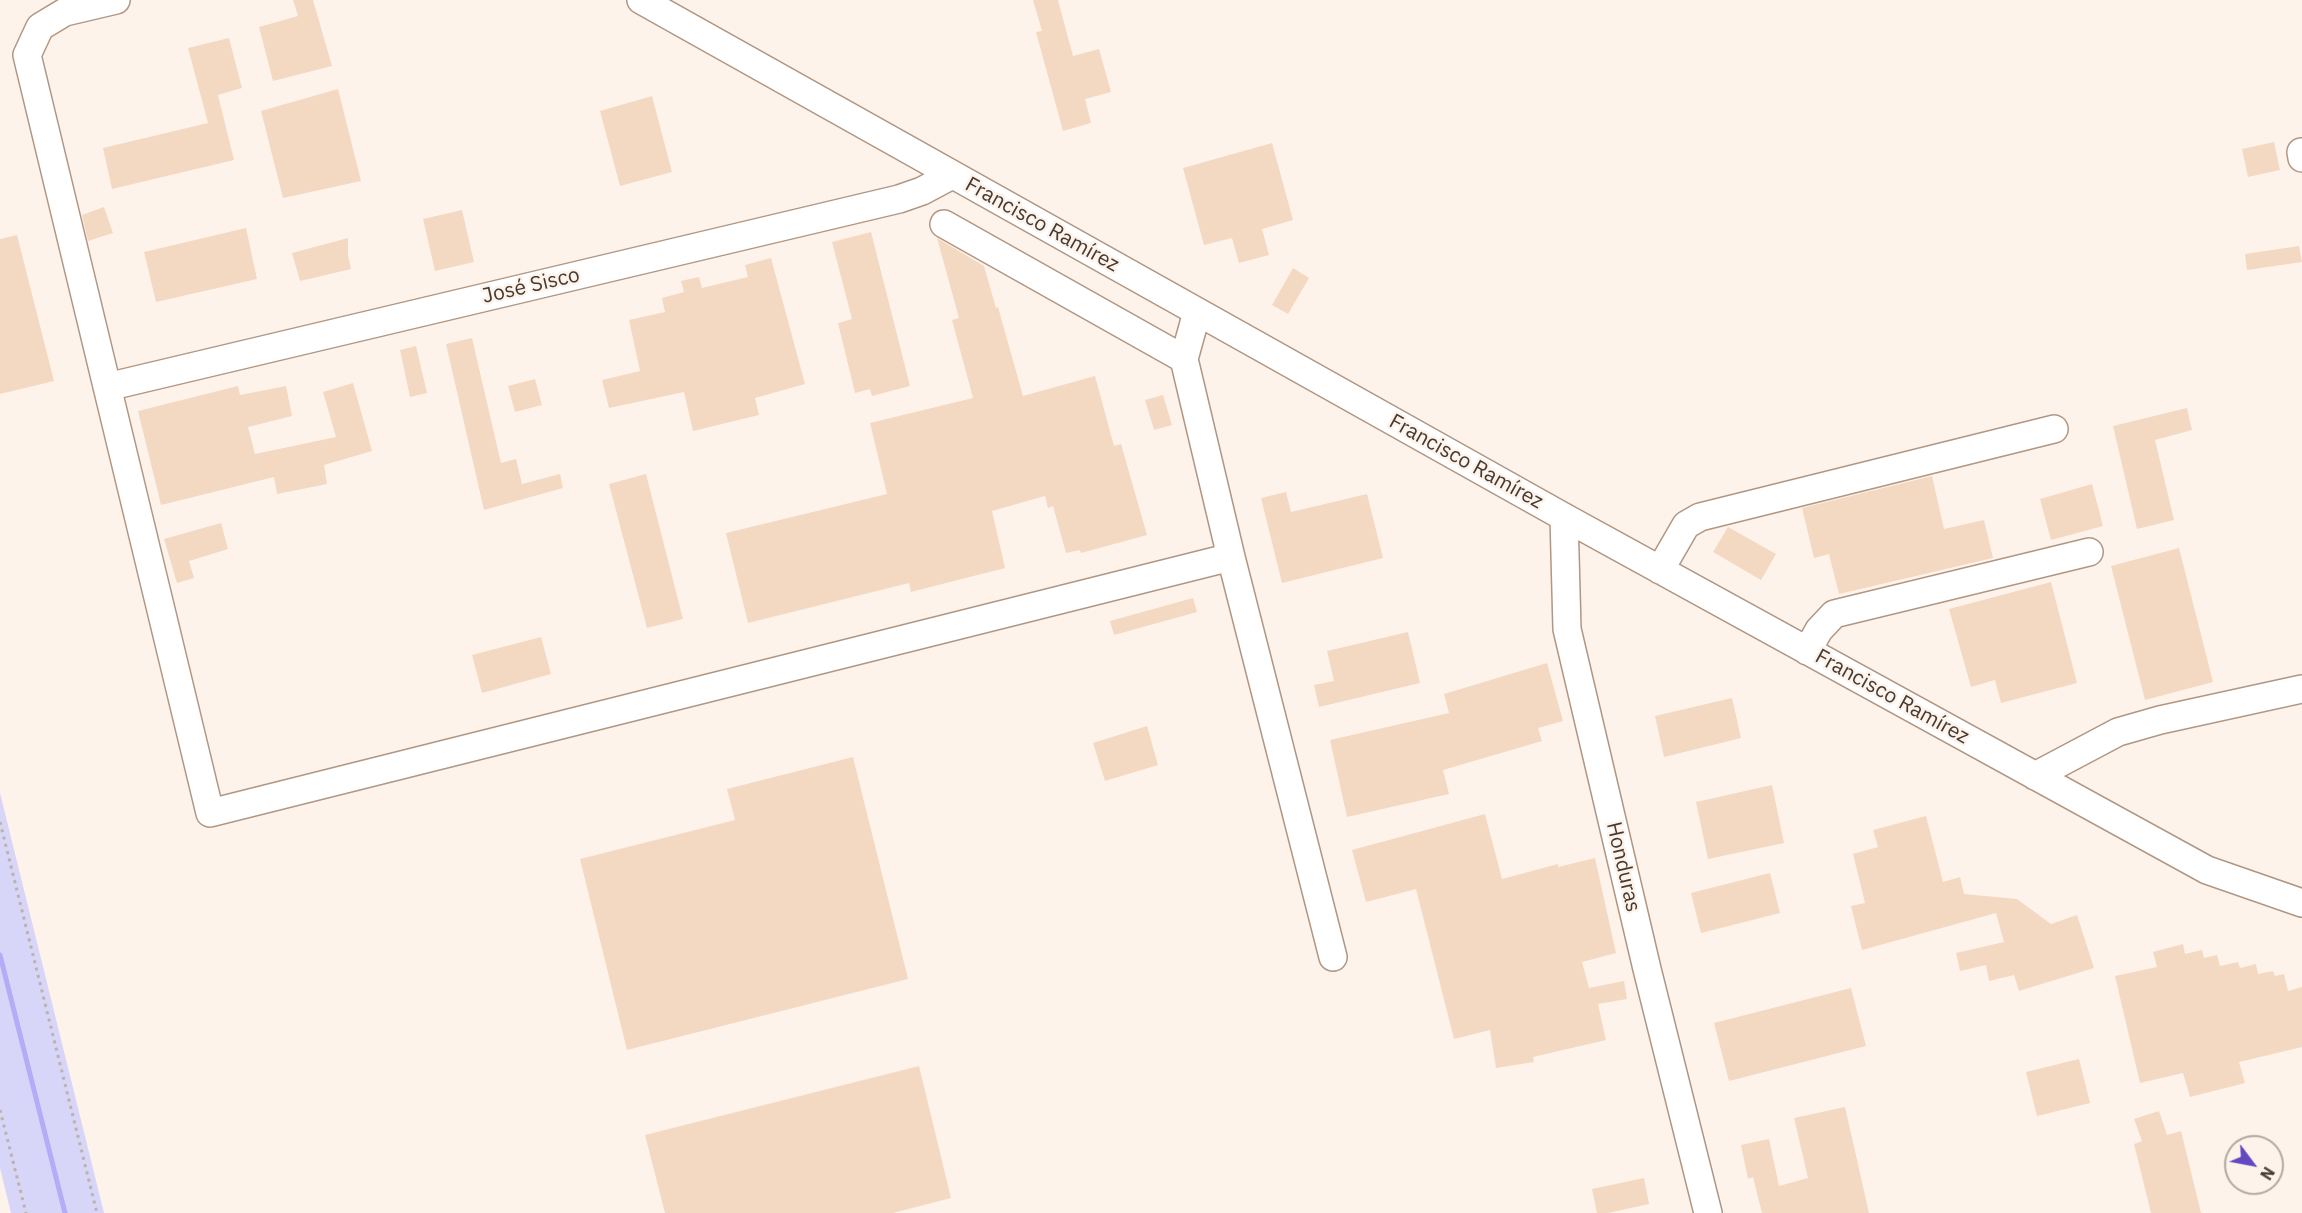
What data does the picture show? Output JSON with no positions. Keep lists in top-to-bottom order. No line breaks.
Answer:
{"streets":{"street":["Francisco Ramírez","José Sisco","Honduras"]},"crossings":[["Francisco Ramírez","José Sisco"],["Francisco Ramírez","Honduras"]],"north":"bottom right"}
